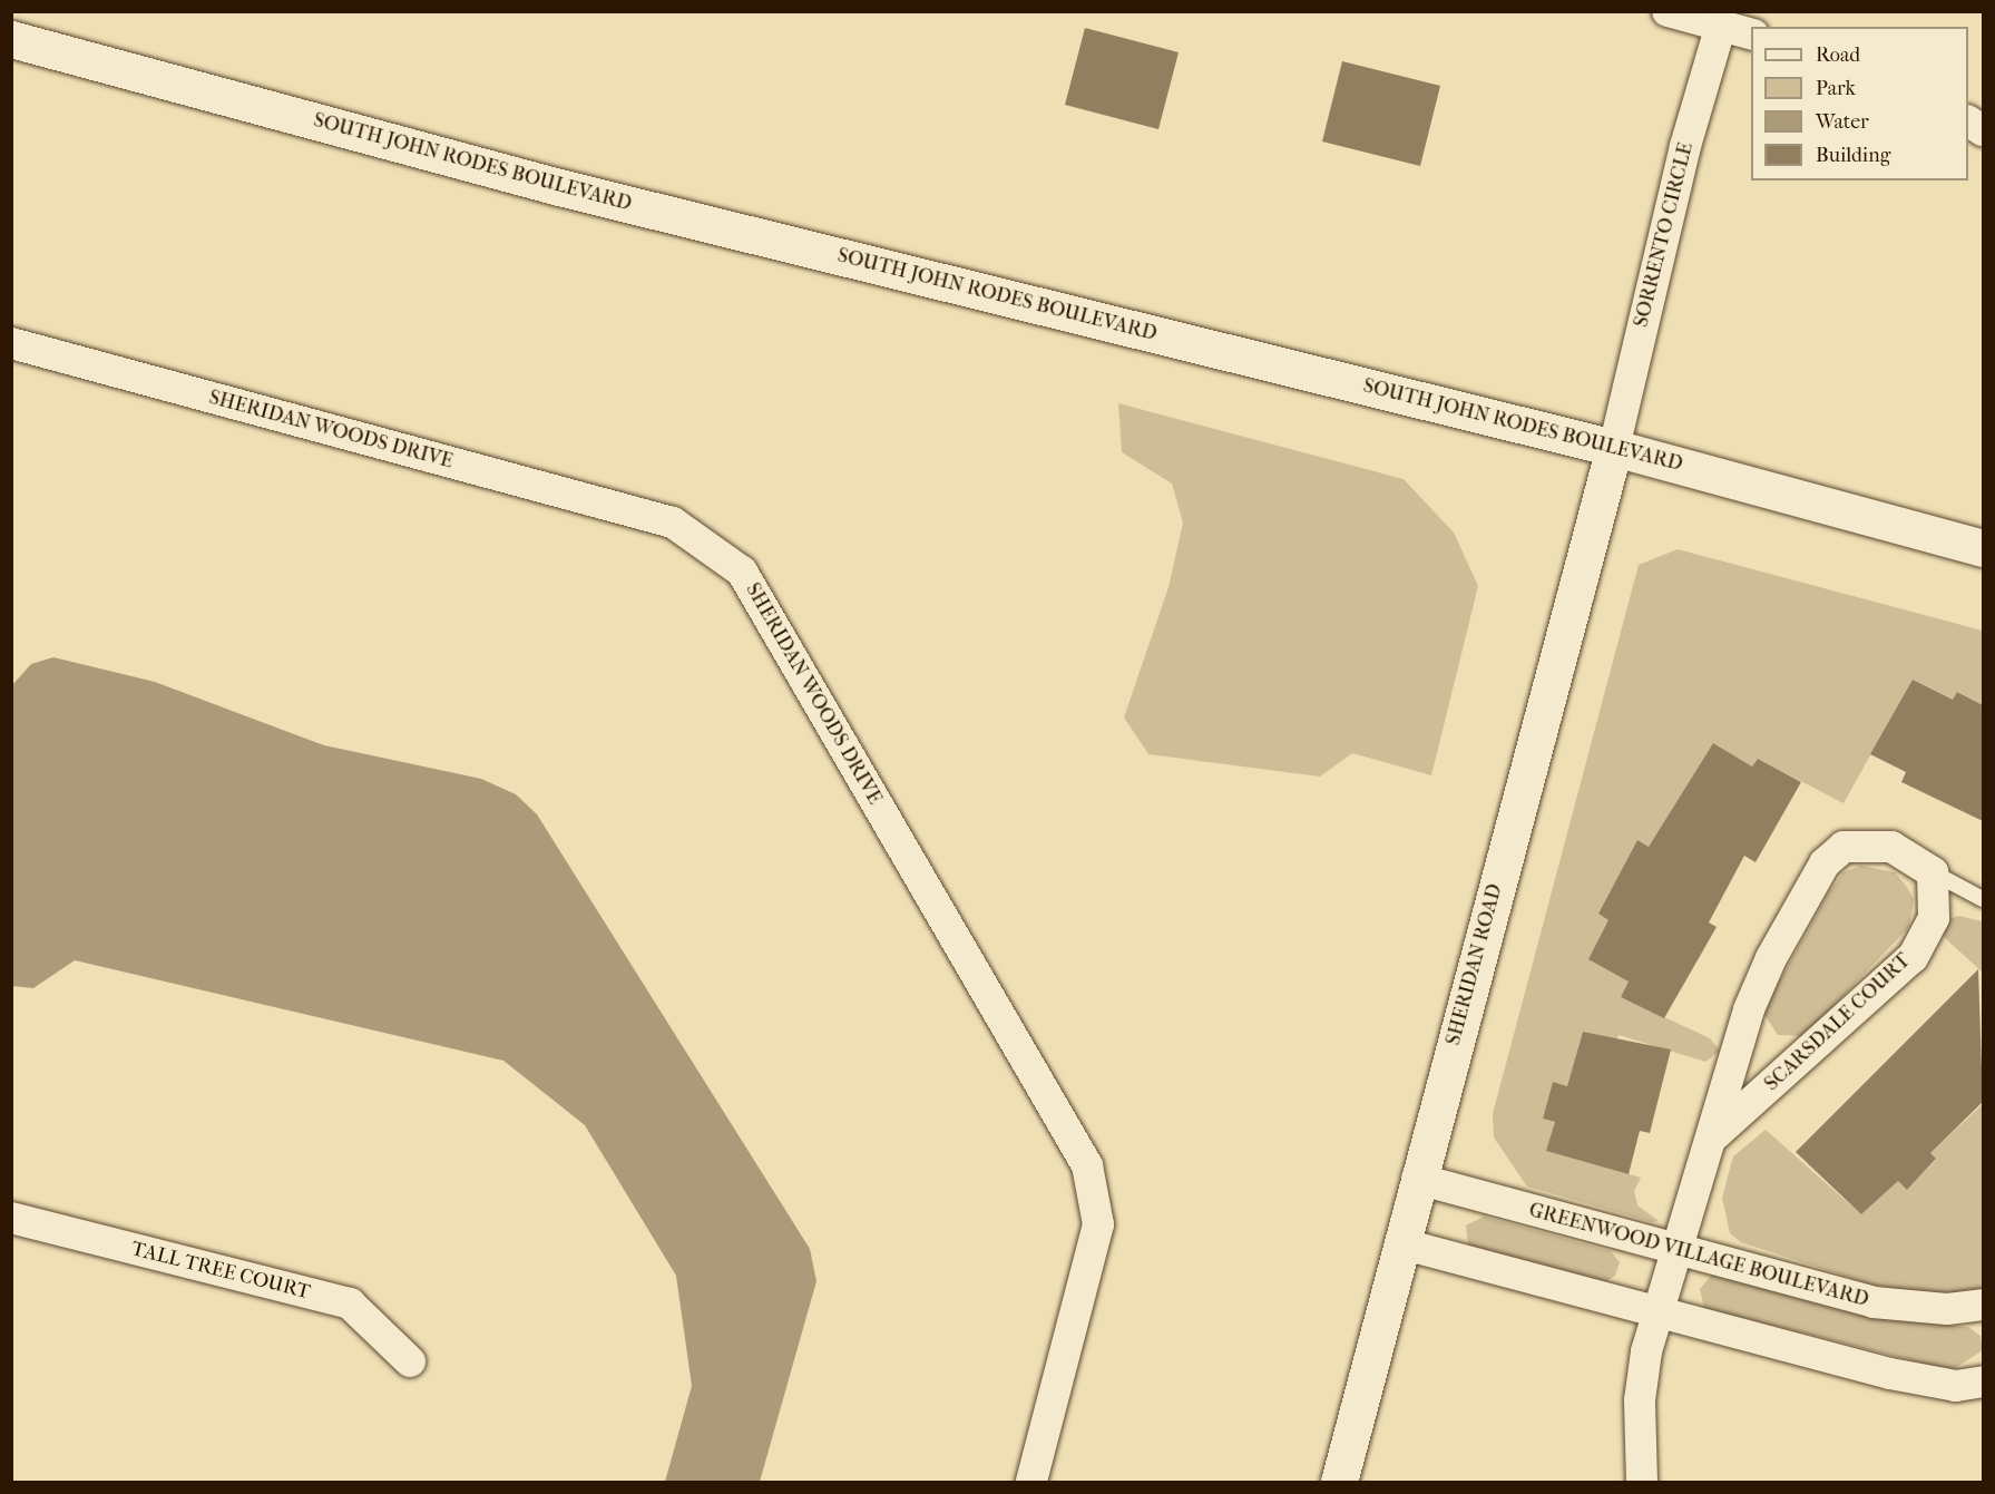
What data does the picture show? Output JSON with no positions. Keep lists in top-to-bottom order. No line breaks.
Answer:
{"streets":{"main road":["SOUTH JOHN RODES BOULEVARD","SHERIDAN ROAD"],"street":["SORRENTO CIRCLE","SHERIDAN WOODS DRIVE","SCARSDALE COURT","GREENWOOD VILLAGE BOULEVARD","TALL TREE COURT"]},"crossings":[["SOUTH JOHN RODES BOULEVARD","SORRENTO CIRCLE"],["SOUTH JOHN RODES BOULEVARD","SHERIDAN ROAD"],["SORRENTO CIRCLE","SHERIDAN ROAD"],["SHERIDAN ROAD","GREENWOOD VILLAGE BOULEVARD"],["SCARSDALE COURT","GREENWOOD VILLAGE BOULEVARD"]],"legend":["Road","Park","Water","Building"]}
